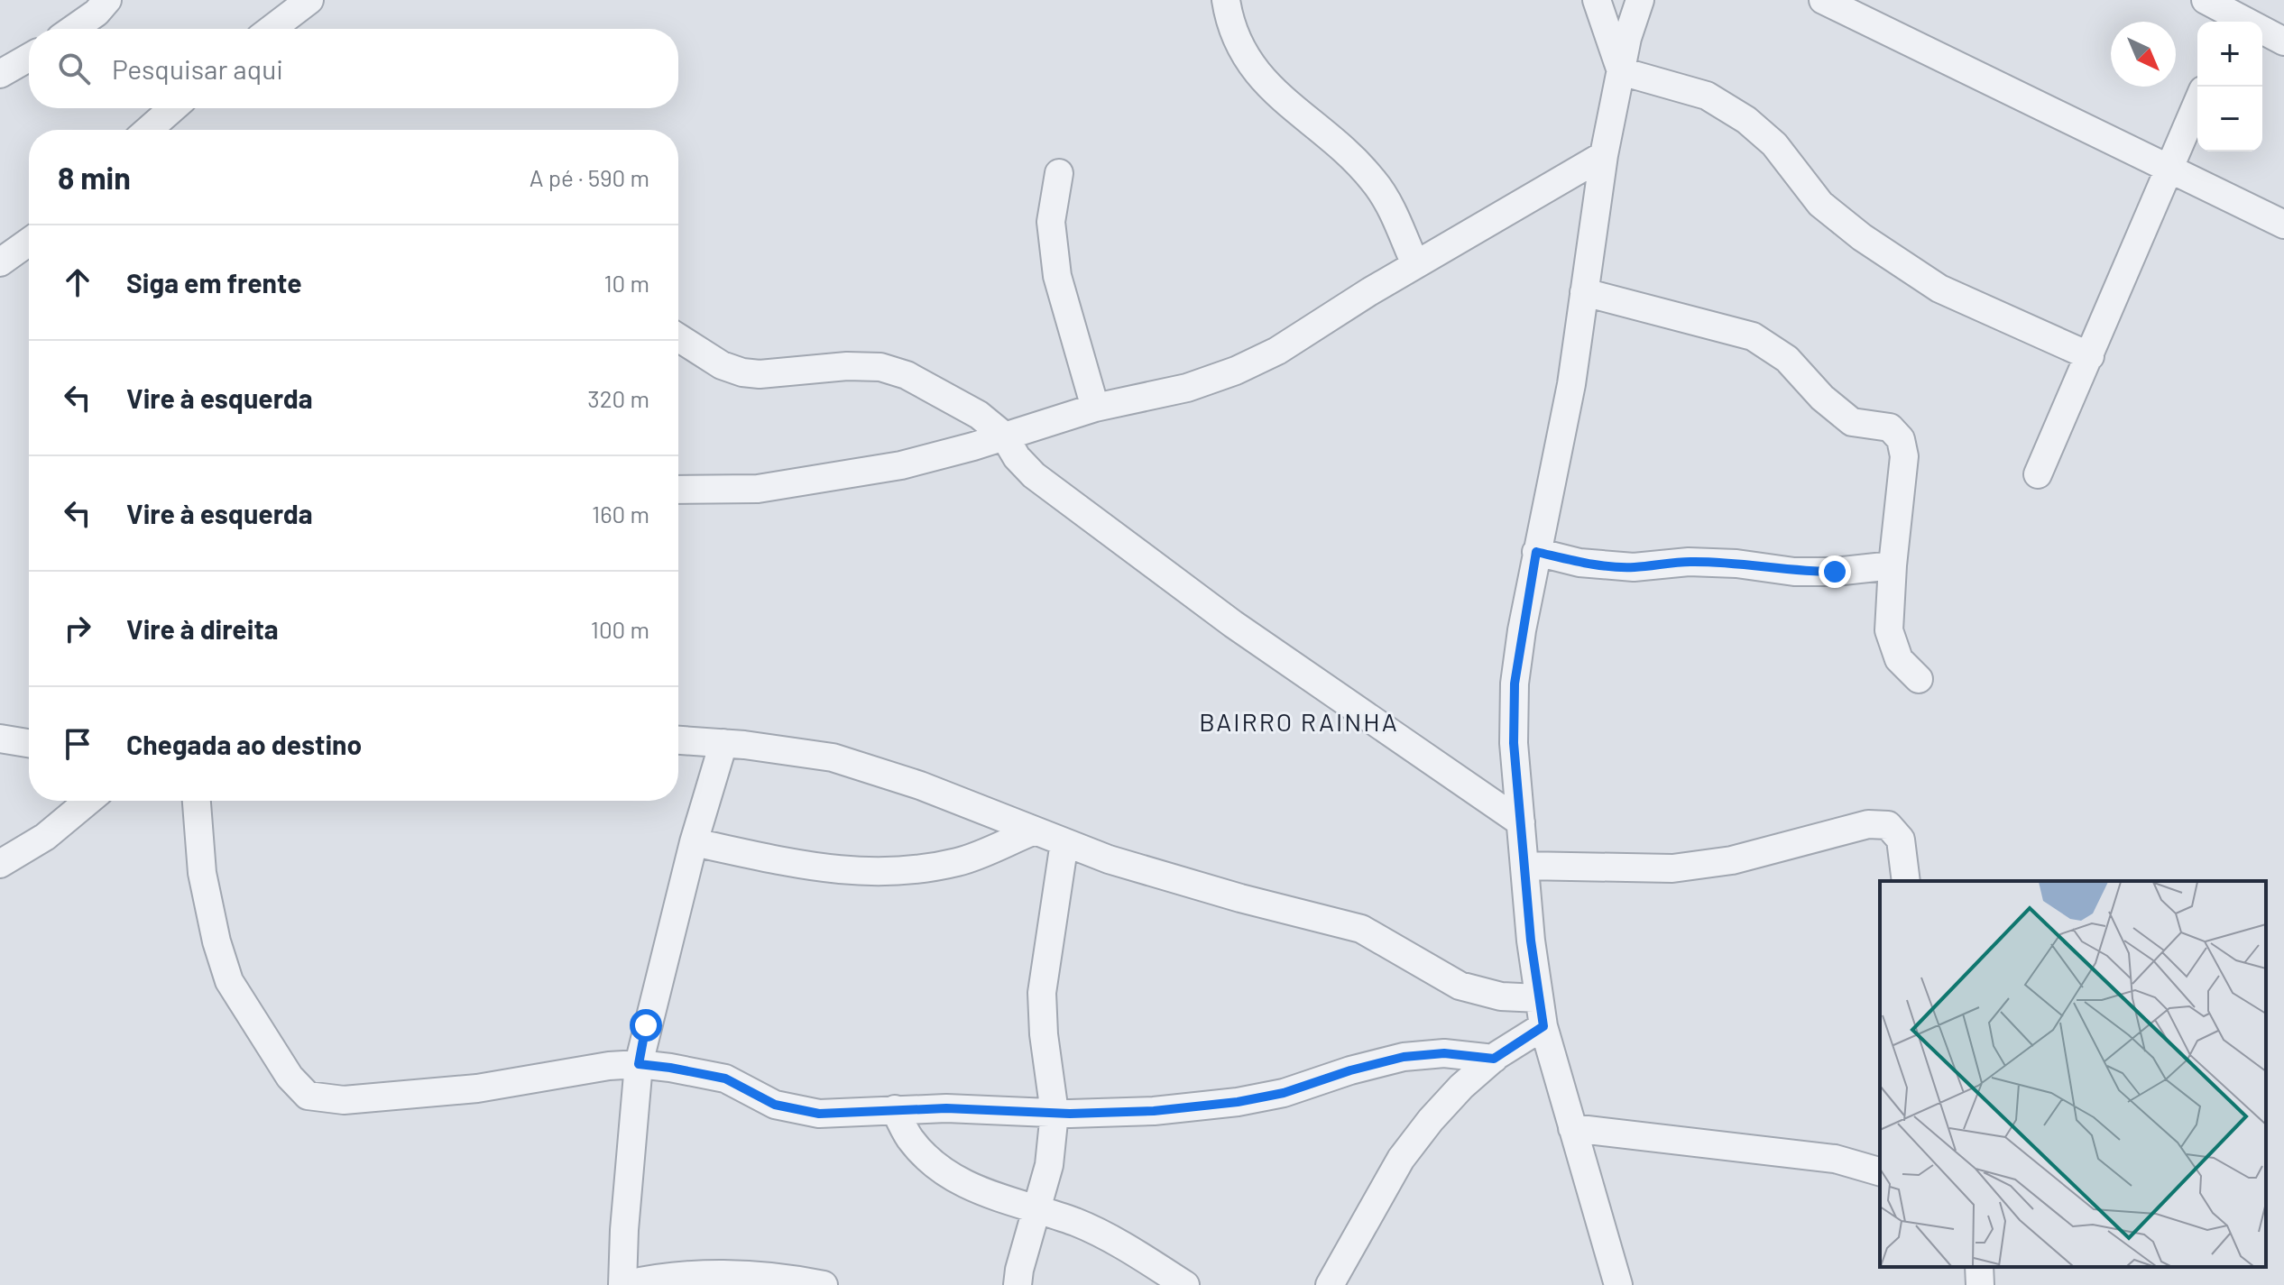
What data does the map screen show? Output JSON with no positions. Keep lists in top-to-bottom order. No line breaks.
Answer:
{"districts":["BAIRRO RAINHA"],"north":"bottom right","page":{"map_buttons":["+","−"],"search":"Pesquisar aqui","heading":["8 min","A pé · 590 m"],"list":[["Siga em frente","10 m"],["Vire à esquerda","320 m"],["Vire à esquerda","160 m"],["Vire à direita","100 m"],"Chegada ao destino"]}}
